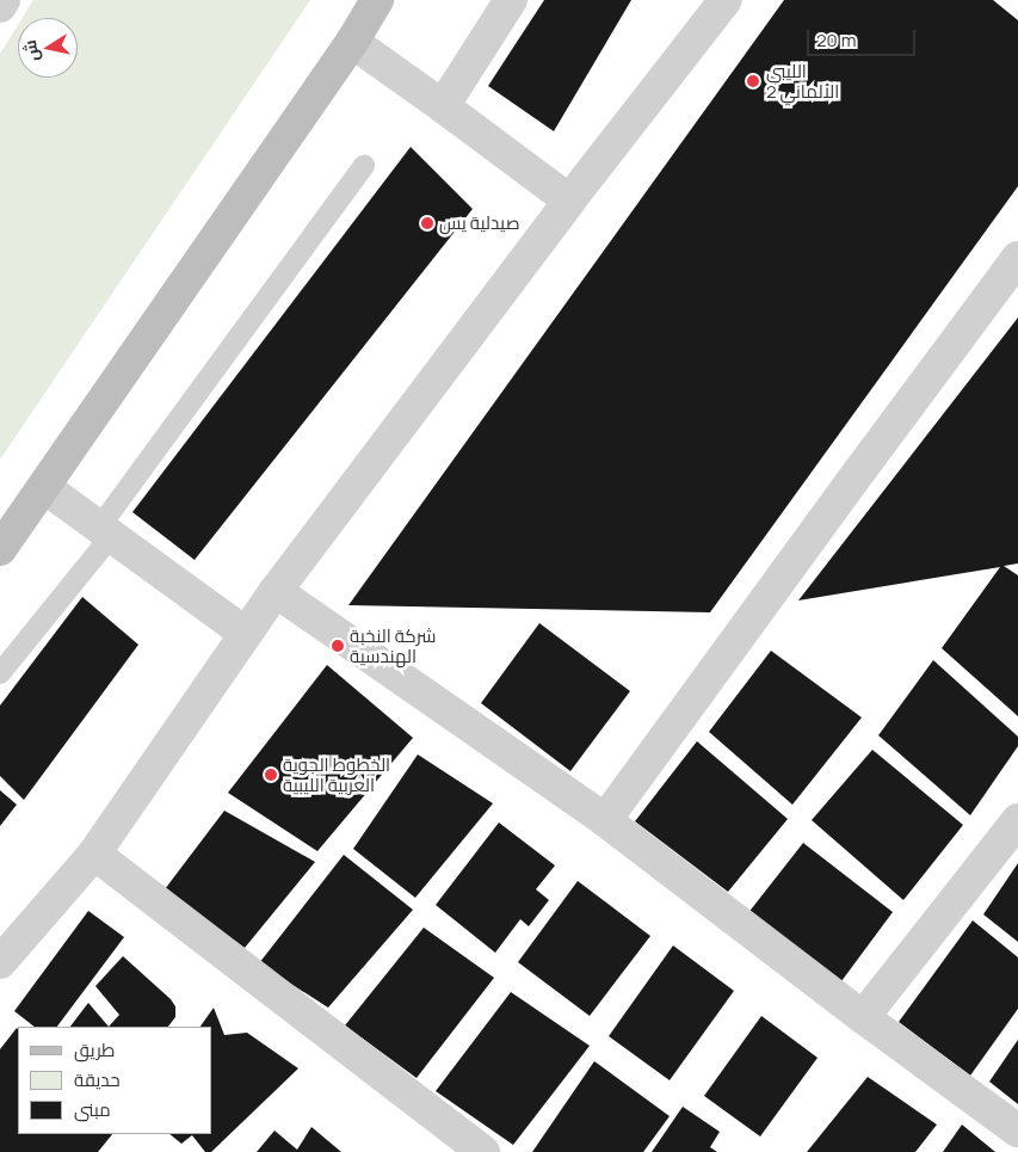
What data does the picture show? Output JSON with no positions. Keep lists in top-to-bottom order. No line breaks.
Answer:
{"places":["الليبي الألماني 2","صيدلية يس","شركة النخبة الهندسية","الخطوط الجوية العربية الليبية"],"legend":["طريق","حديقة","مبنى"],"scale_bar":"20 m","north":"left"}
